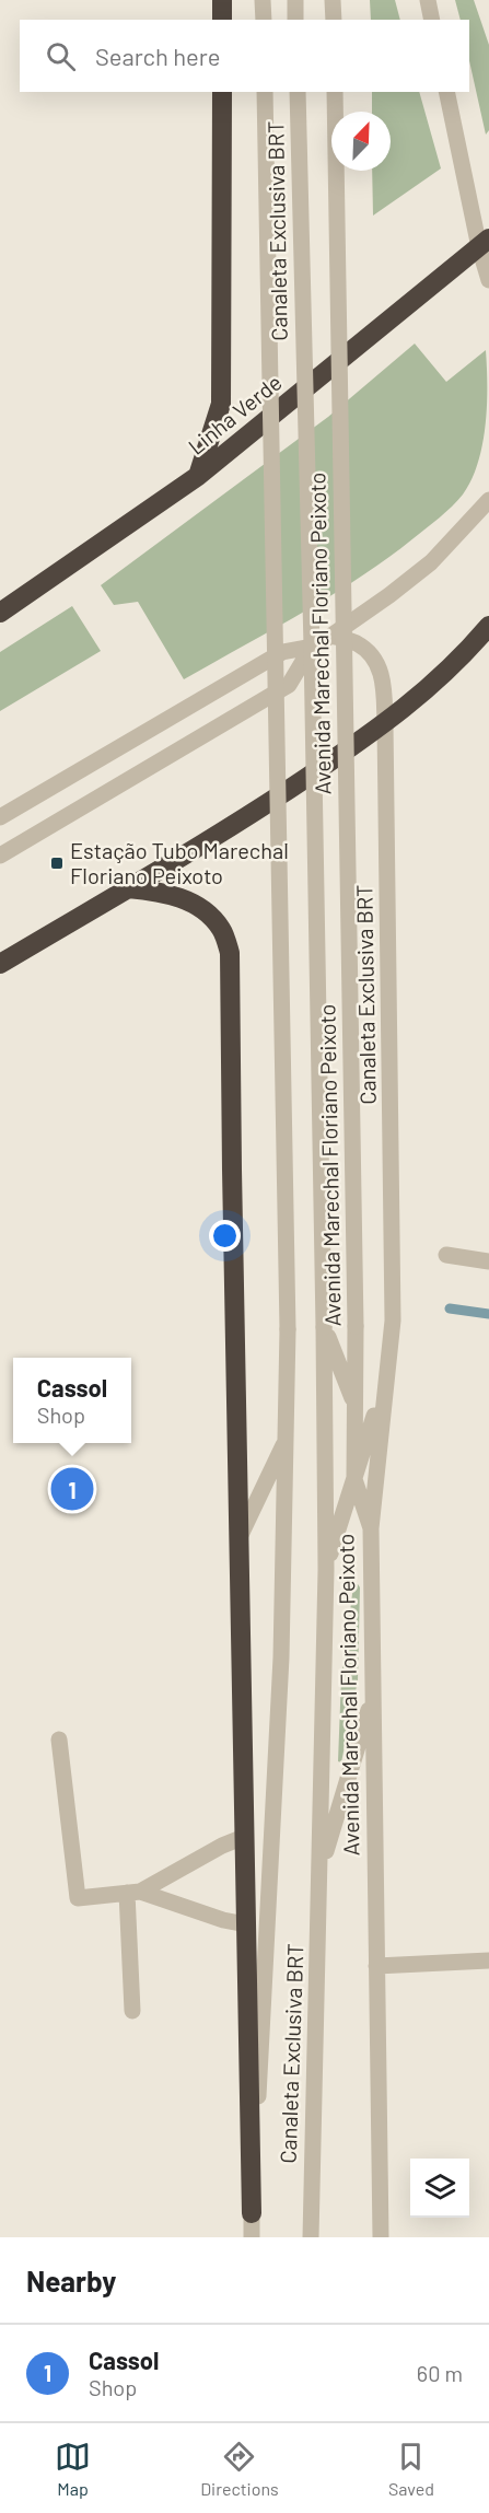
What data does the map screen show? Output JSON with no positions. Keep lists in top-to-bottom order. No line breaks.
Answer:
{"streets":{"highway":["Linha Verde"],"street":["Canaleta Exclusiva BRT","Avenida Marechal Floriano Peixoto"]},"crossings":[["Canaleta Exclusiva BRT","Avenida Marechal Floriano Peixoto"]],"places":{"transit":["Estação Tubo Marechal Floriano Peixoto"]},"north":"top right","page":{"search":"Search here","popup":["Cassol","Shop"],"pins":"1","heading":"Nearby","list":[{"mark":"1","name":"Cassol","note":"Shop","value":"60 m"}],"nav":["Map","Directions","Saved"]}}
